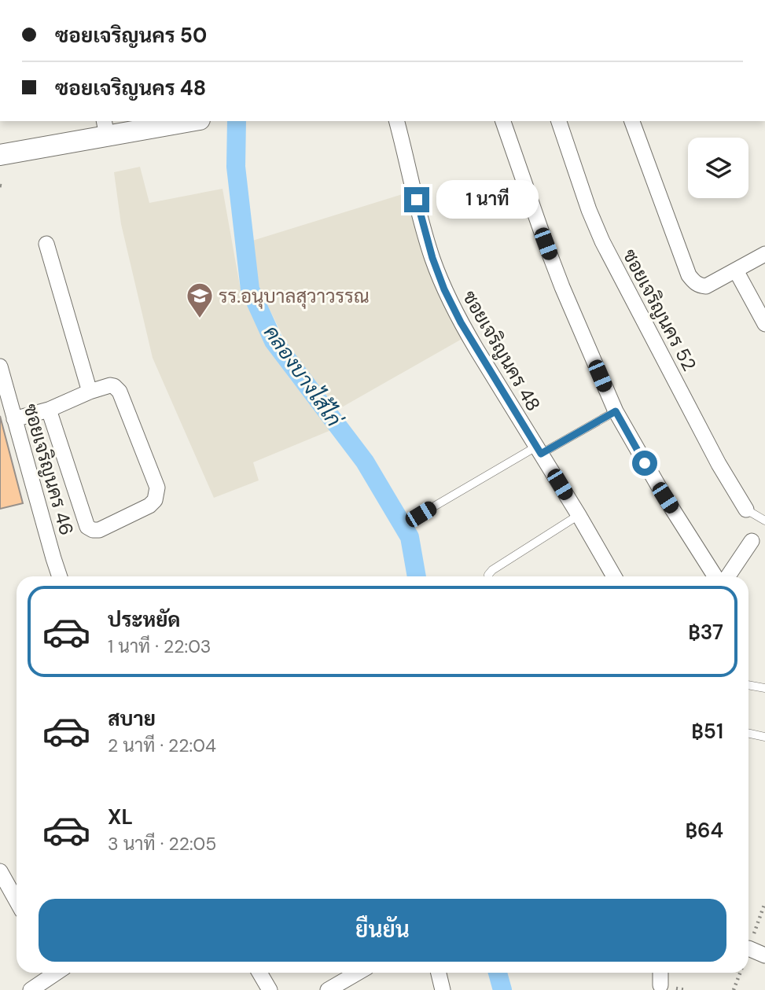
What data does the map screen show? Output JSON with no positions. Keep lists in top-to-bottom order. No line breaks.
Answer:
{"streets":{"street":["ซอยเจริญนคร 52","ซอยเจริญนคร 48","ซอยเจริญนคร 46"]},"water":["คลองบางไส้ไก่"],"places":{"school or university":["รร.อนุบาลสุวาวรรณ"]},"page":{"banner":["ซอยเจริญนคร 50","ซอยเจริญนคร 48"],"bubble":"1 นาที","list":[{"name":"ประหยัด","note":"1 นาที · 22:03","value":"฿37"},{"name":"สบาย","note":"2 นาที · 22:04","value":"฿51"},{"name":"XL","note":"3 นาที · 22:05","value":"฿64"}],"buttons":"ยืนยัน"}}
